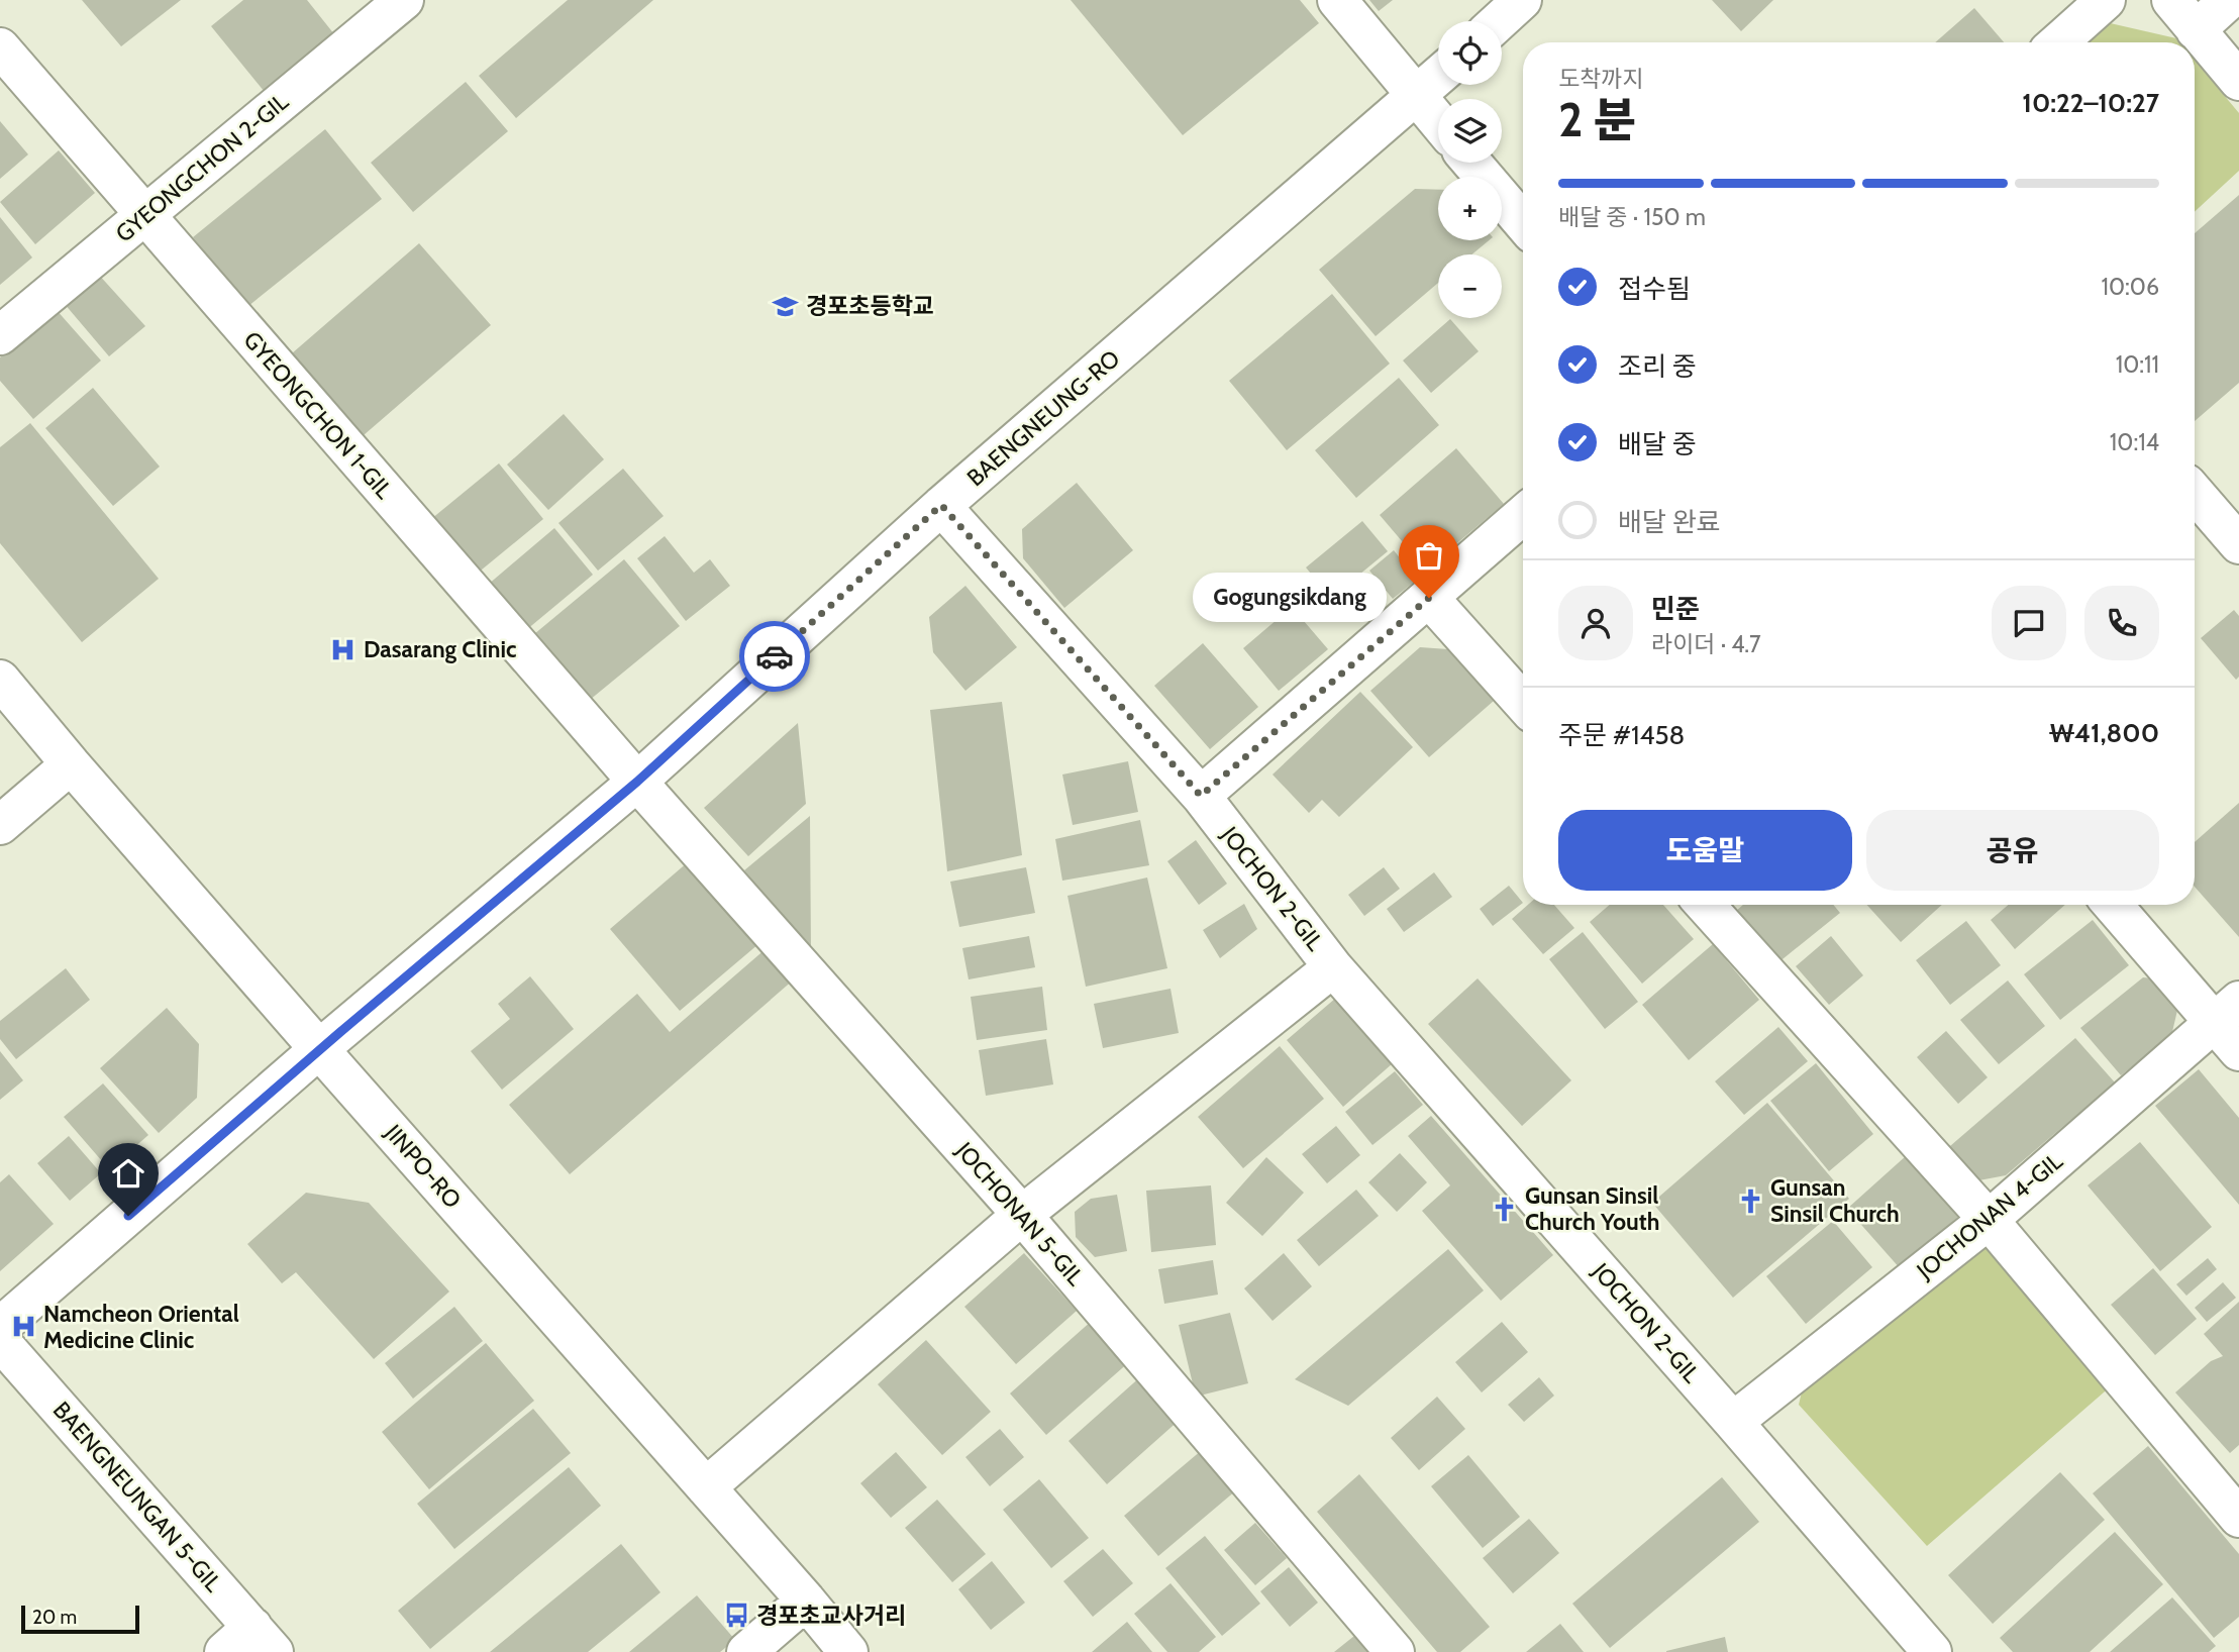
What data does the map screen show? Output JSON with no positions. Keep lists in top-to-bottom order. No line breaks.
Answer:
{"streets":{"street":["GYEONGCHON 2-GIL","GYEONGCHON 1-GIL","BAENGNEUNG-RO","JOCHON 2-GIL","JINPO-RO","JOCHONAN 5-GIL","JOCHONAN 4-GIL","BAENGNEUNGAN 5-GIL"]},"crossings":[["GYEONGCHON 2-GIL","GYEONGCHON 1-GIL"],["GYEONGCHON 1-GIL","BAENGNEUNG-RO"],["GYEONGCHON 1-GIL","JOCHONAN 5-GIL"],["BAENGNEUNG-RO","JOCHON 2-GIL"],["BAENGNEUNG-RO","JINPO-RO"],["BAENGNEUNG-RO","JOCHONAN 5-GIL"],["JOCHON 2-GIL","JOCHONAN 4-GIL"]],"places":{"school or university":["경포초등학교"],"other":["Gogungsikdang"],"hospital":["Dasarang Clinic","Namcheon Oriental Medicine Clinic"],"church":["Gunsan Sinsil Church","Gunsan Sinsil Church Youth"],"bus stop":["경포초교사거리"]},"scale_bar":"20 m","page":{"map_buttons":["+","−"],"heading":["2 분","도착까지","10:22–10:27"],"panel":["민준","라이더 · 4.7","주문 #1458","₩41,800"],"bar":"배달 중 · 150 m","list":[["접수됨","10:06"],["조리 중","10:11"],["배달 중","10:14"],"배달 완료"],"bubble":"Gogungsikdang","buttons":["도움말","공유"],"scale":"20 m"}}
